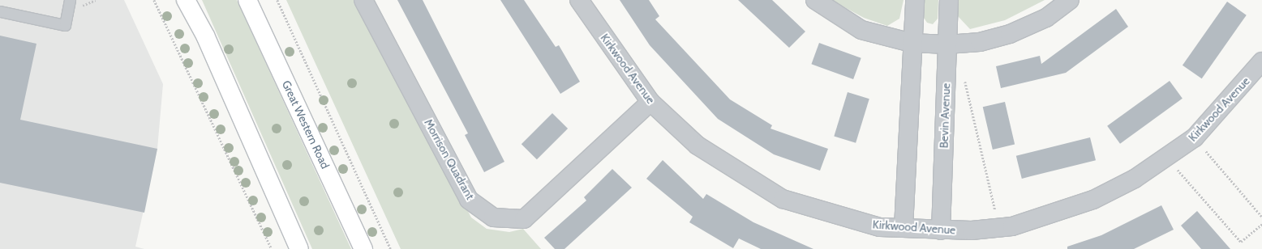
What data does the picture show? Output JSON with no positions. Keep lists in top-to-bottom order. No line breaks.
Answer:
{"streets":{"main road":["Great Western Road"],"street":["Kirkwood Avenue","Bevin Avenue","Morrison Quadrant"]},"crossings":[["Kirkwood Avenue","Bevin Avenue"],["Kirkwood Avenue","Morrison Quadrant"]]}
